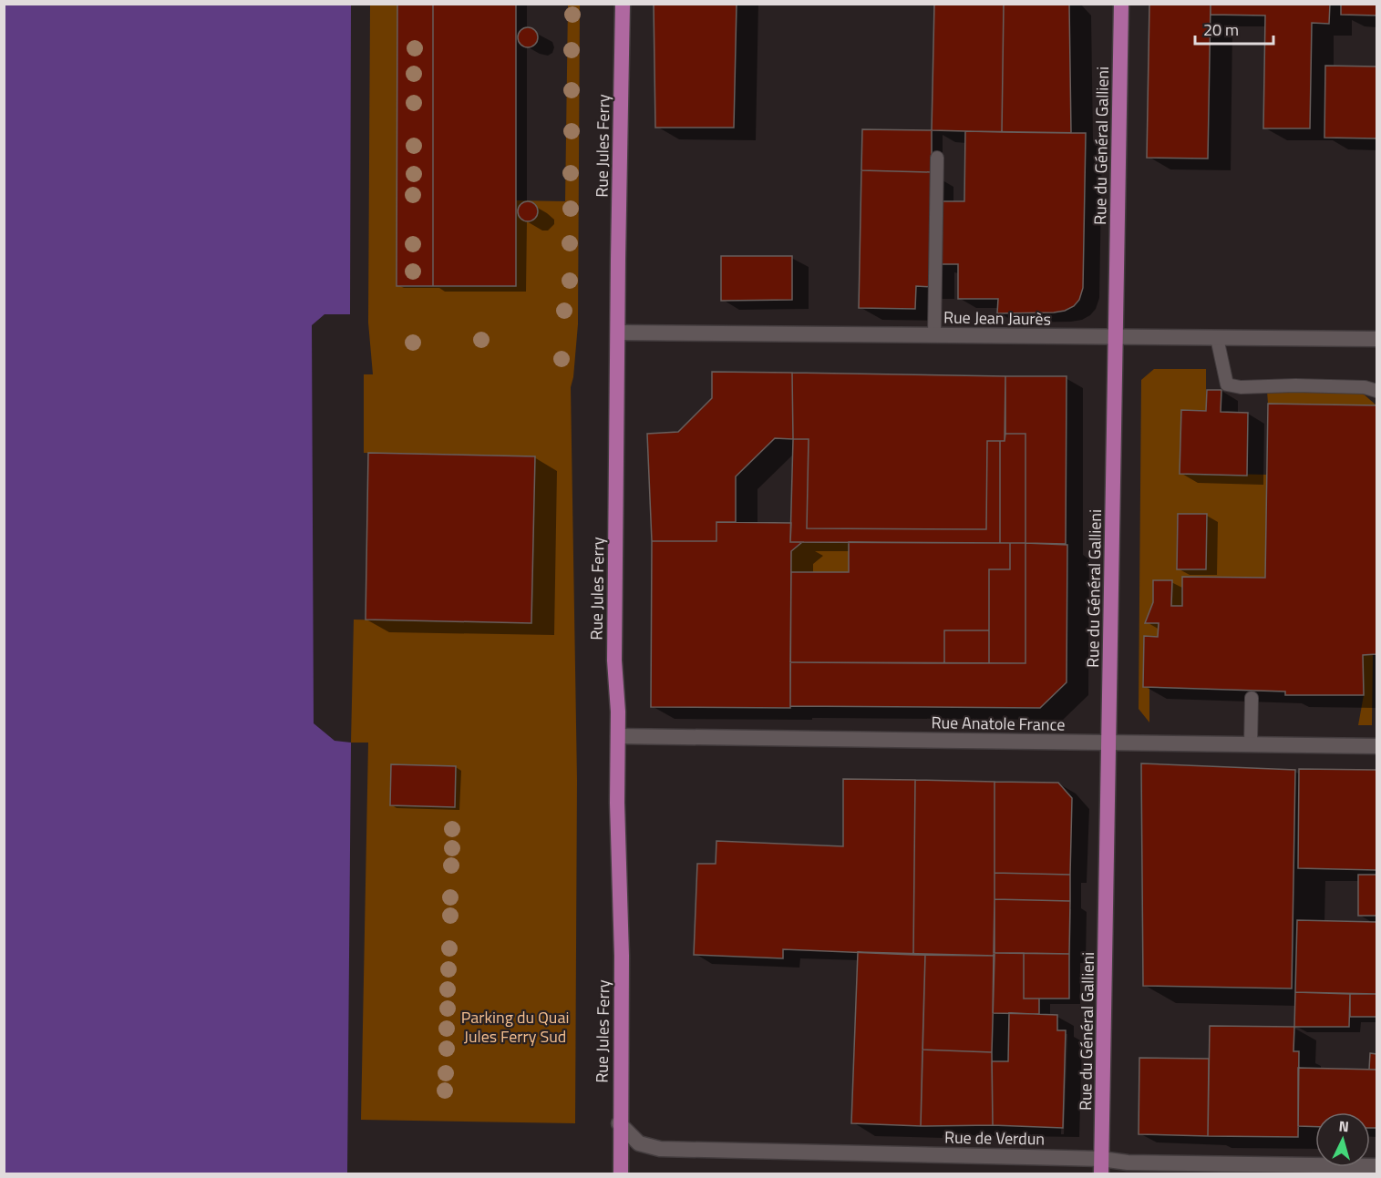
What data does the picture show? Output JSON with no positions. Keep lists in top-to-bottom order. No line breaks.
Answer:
{"streets":{"main road":["Rue Jules Ferry","Rue du Général Gallieni"],"street":["Rue Jean Jaurès","Rue Anatole France","Rue de Verdun"]},"crossings":[["Rue Jules Ferry","Rue Jean Jaurès"],["Rue Jules Ferry","Rue Anatole France"],["Rue Jules Ferry","Rue de Verdun"],["Rue du Général Gallieni","Rue Jean Jaurès"],["Rue du Général Gallieni","Rue Anatole France"],["Rue du Général Gallieni","Rue de Verdun"]],"parks":["Parking du Quai Jules Ferry Sud"],"scale_bar":"20 m","north":"top"}
